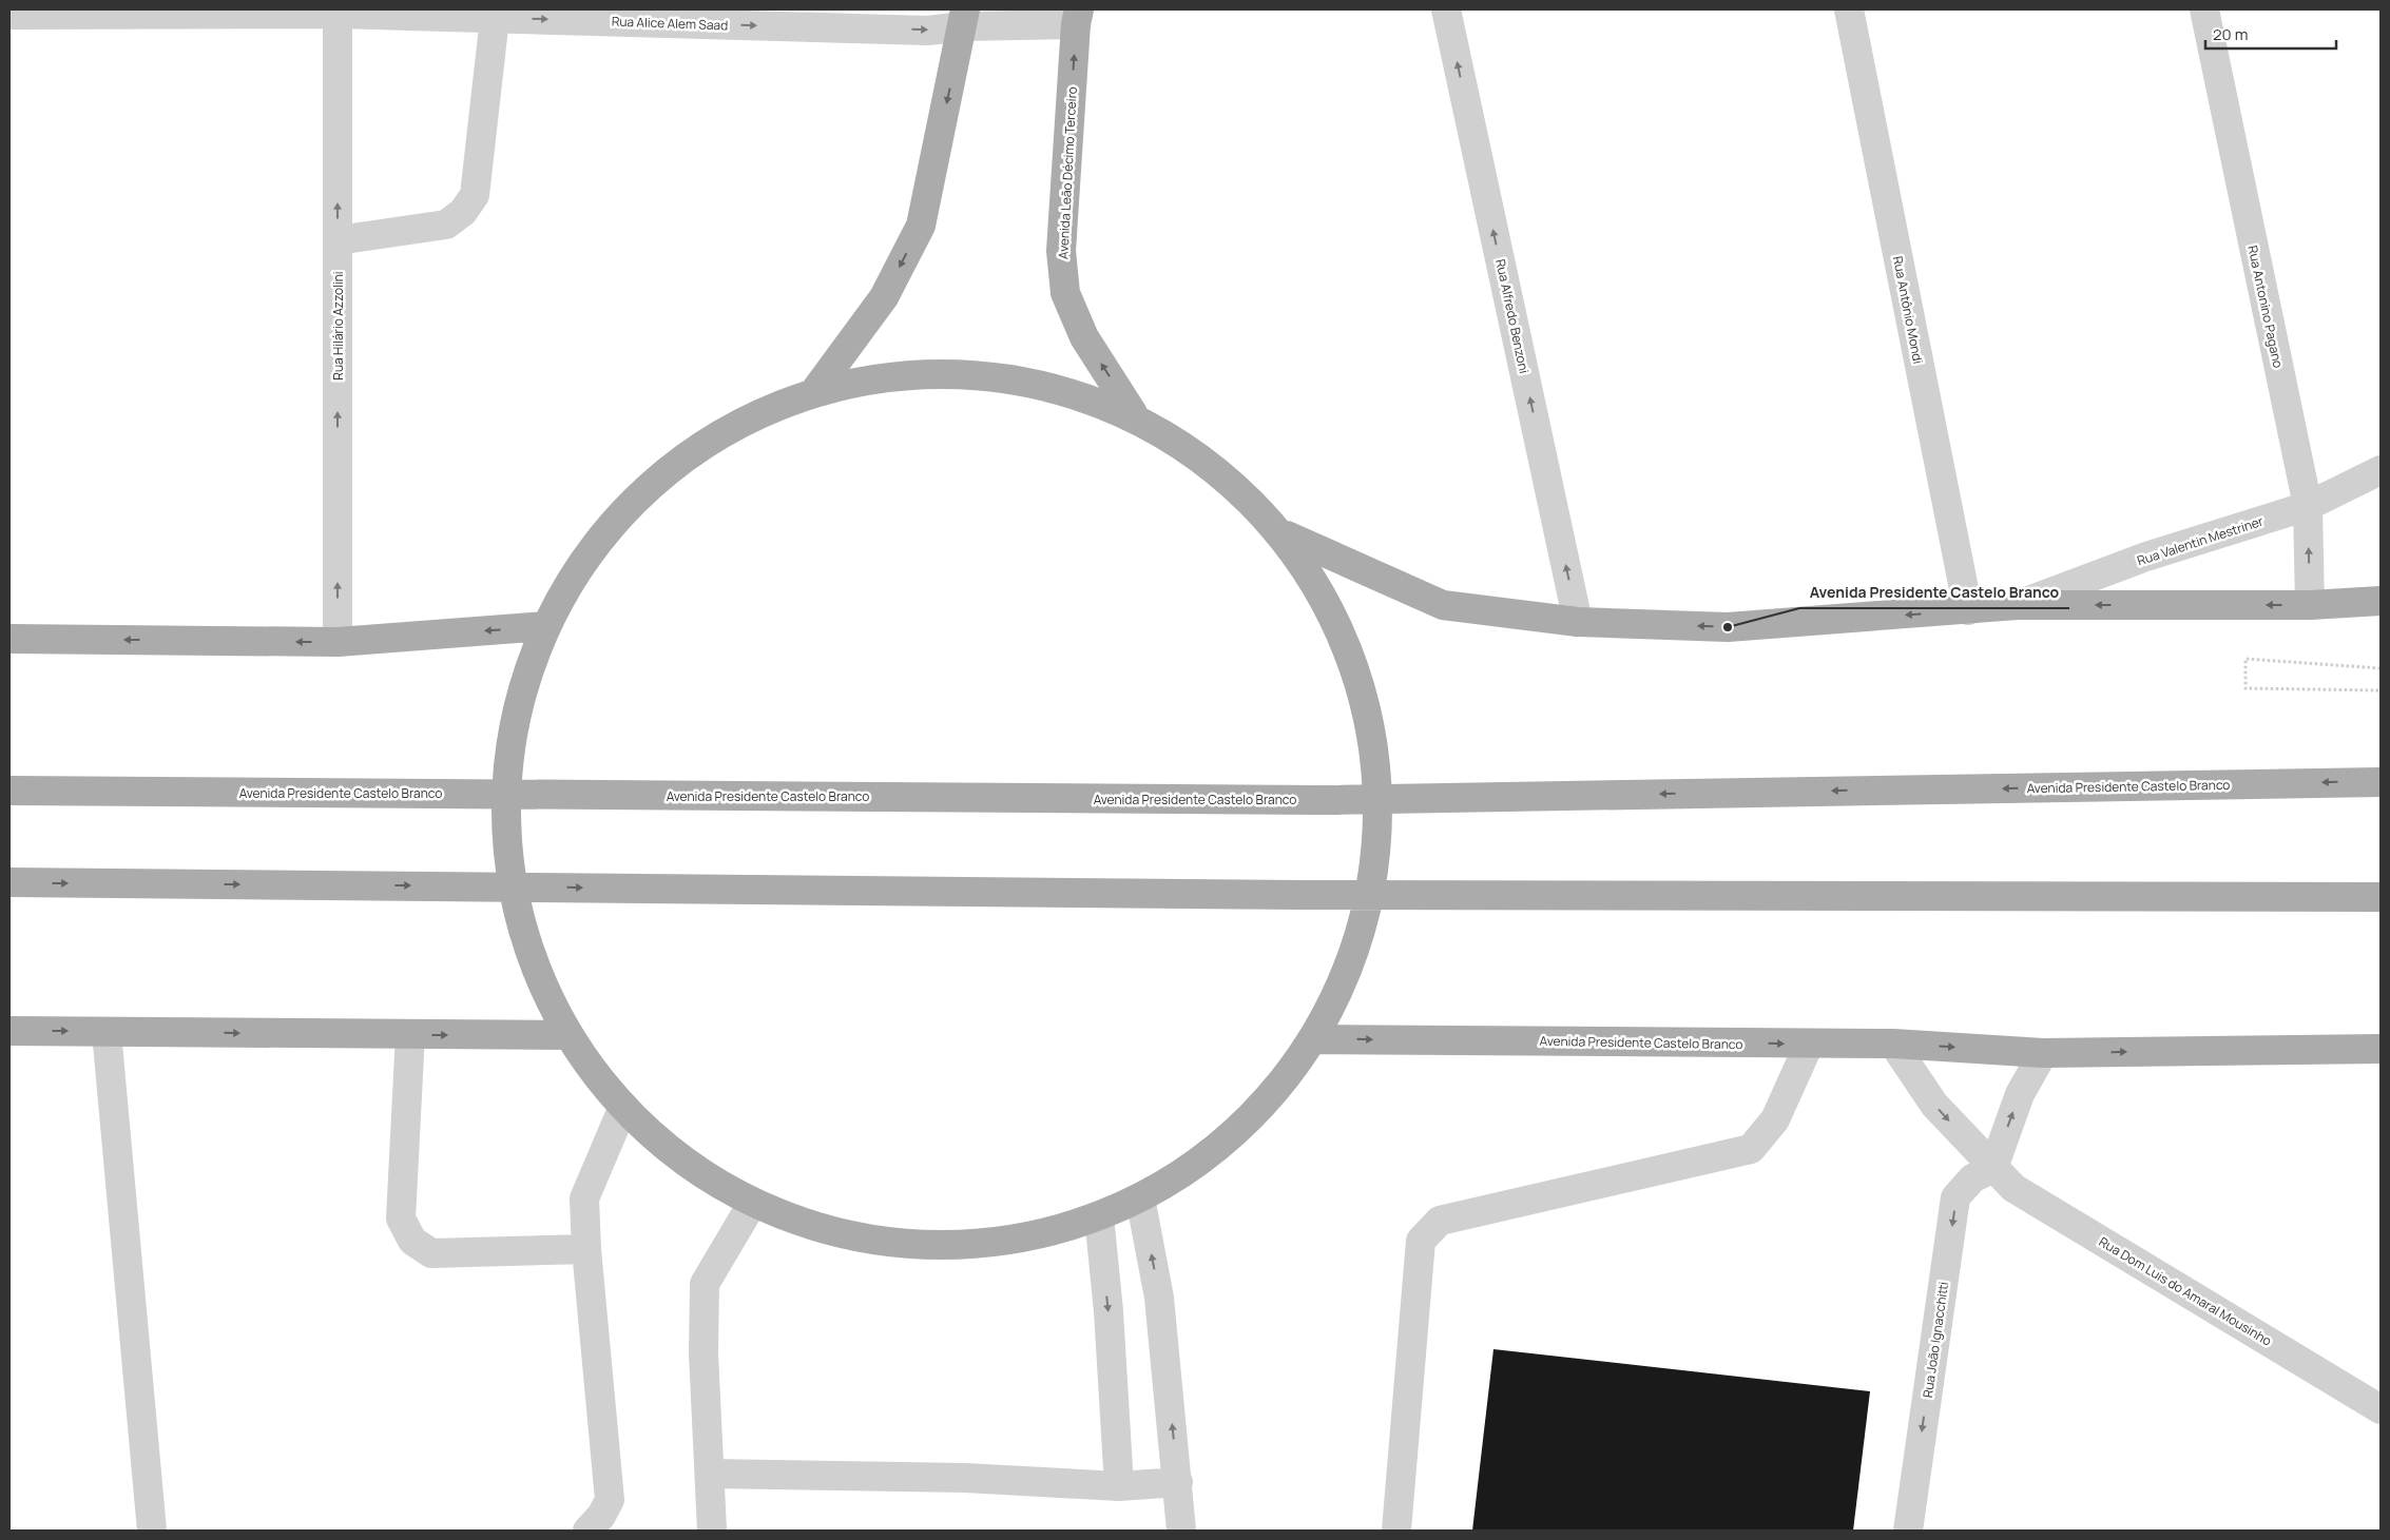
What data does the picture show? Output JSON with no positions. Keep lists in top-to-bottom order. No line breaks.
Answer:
{"streets":{"main road":["Avenida Leão Décimo Terceiro","Avenida Presidente Castelo Branco"],"street":["Rua Alice Alem Saad","Rua Antonino Pagano","Rua Antônio Mondi","Rua Alfredo Benzoni","Rua Hilário Azzolini","Rua Valentin Mestriner","Rua Dom Luis do Amaral Mousinho","Rua João Ignacchitti"]},"crossings":[["Rua Alice Alem Saad","Avenida Leão Décimo Terceiro"],["Rua Alice Alem Saad","Rua Hilário Azzolini"],["Rua Antonino Pagano","Rua Valentin Mestriner"],["Avenida Presidente Castelo Branco","Rua Dom Luis do Amaral Mousinho"],["Rua Dom Luis do Amaral Mousinho","Rua João Ignacchitti"]],"one_way":["Rua Alice Alem Saad","Avenida Leão Décimo Terceiro","Rua Alfredo Benzoni","Rua Hilário Azzolini","Rua João Ignacchitti"],"places":["Avenida Presidente Castelo Branco"],"scale_bar":"20 m"}
